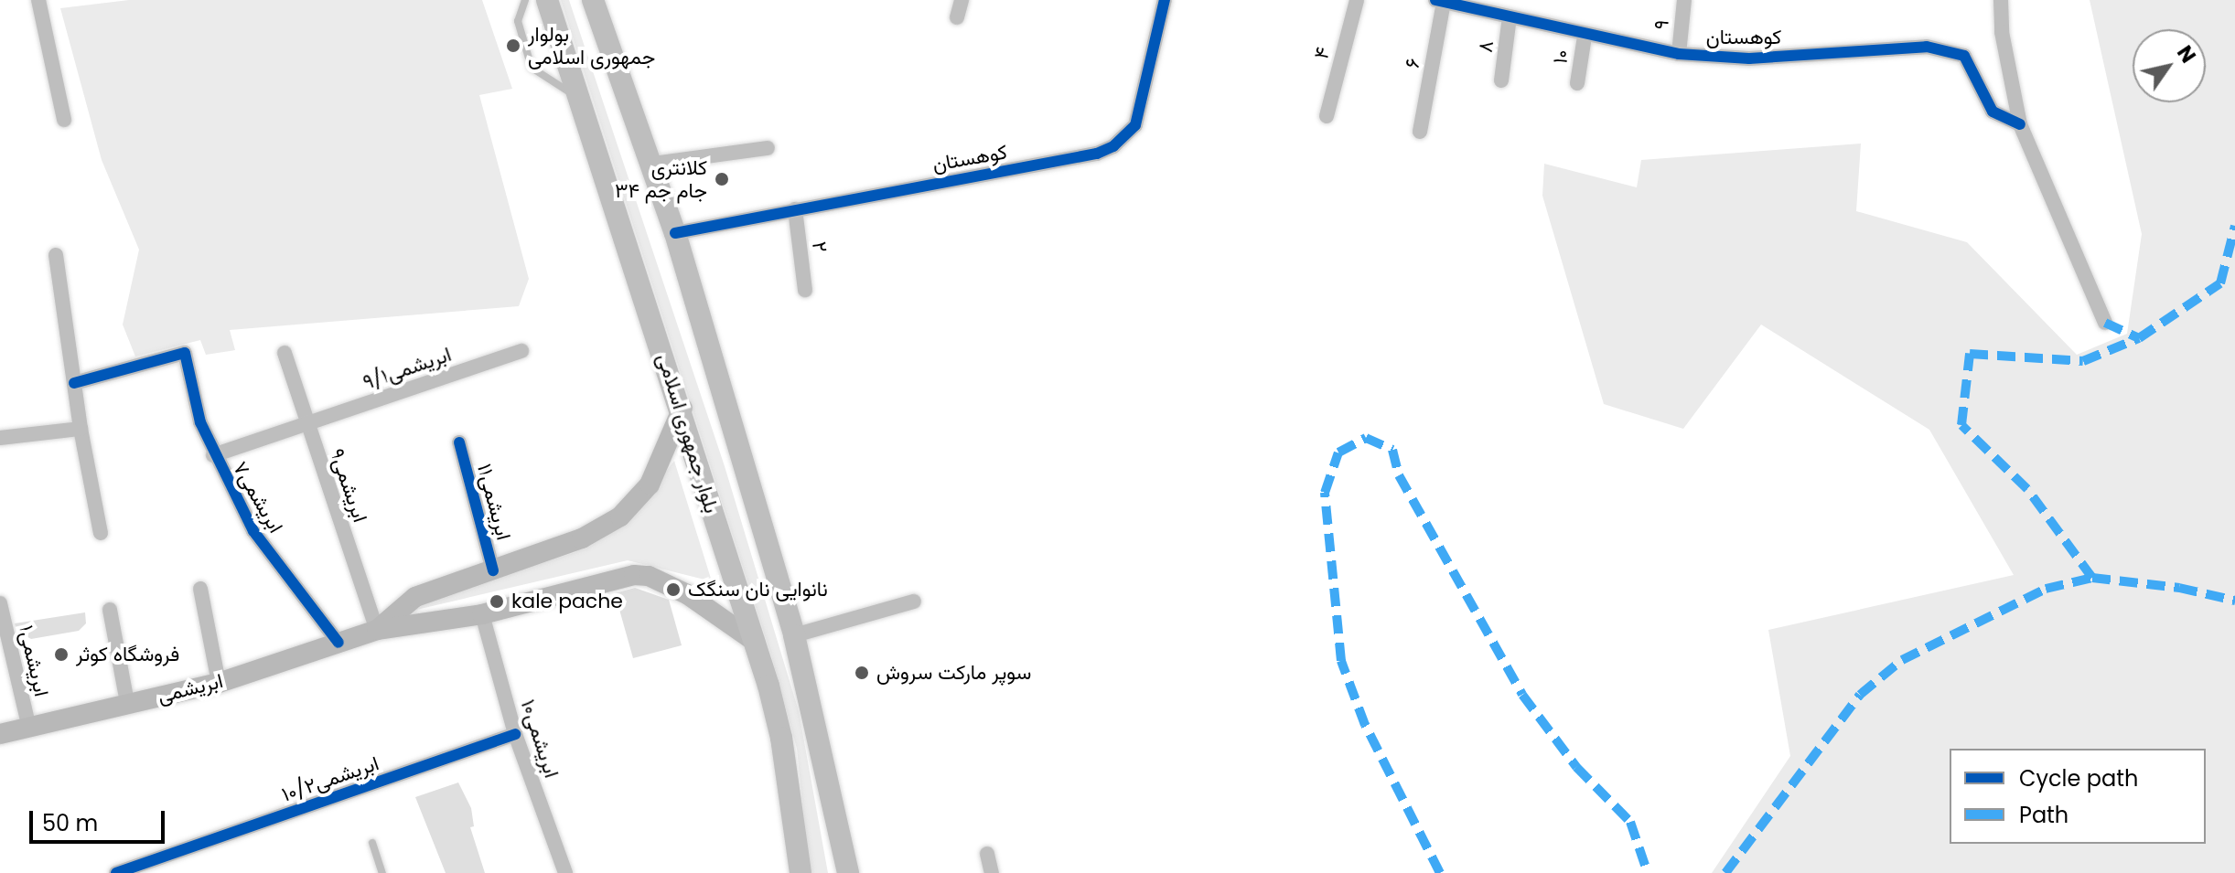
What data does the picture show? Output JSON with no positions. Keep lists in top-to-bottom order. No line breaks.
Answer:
{"streets":{"main road":["بلوار جمهوری اسلامی","ابریشمی"],"street":["۹","کوهستان","۸","۴","۱۰","۶","۲","۹/۱ابریشمی","ابریشمی۹","ابریشمی۷","ابریشمی۱۱","ابریشمی۱","ابریشمی۱۰","۱۰/۲ابریشمی"]},"crossings":[["۹","کوهستان"],["کوهستان","۸"],["کوهستان","۱۰"],["کوهستان","۶"],["کوهستان","۲"],["۹/۱ابریشمی","ابریشمی۹"],["۹/۱ابریشمی","ابریشمی۷"],["ابریشمی۹","ابریشمی"],["ابریشمی۷","ابریشمی"],["ابریشمی۱","ابریشمی"],["ابریشمی۱۰","۱۰/۲ابریشمی"]],"places":["بولوار جمهوری اسلامی","کلانتری ۳۴ جام جم","نانوایی نان سنگک","kale pache","فروشگاه کوثر","سوپر مارکت سروش"],"legend":["Cycle path","Path"],"scale_bar":"50 m","north":"top right"}
